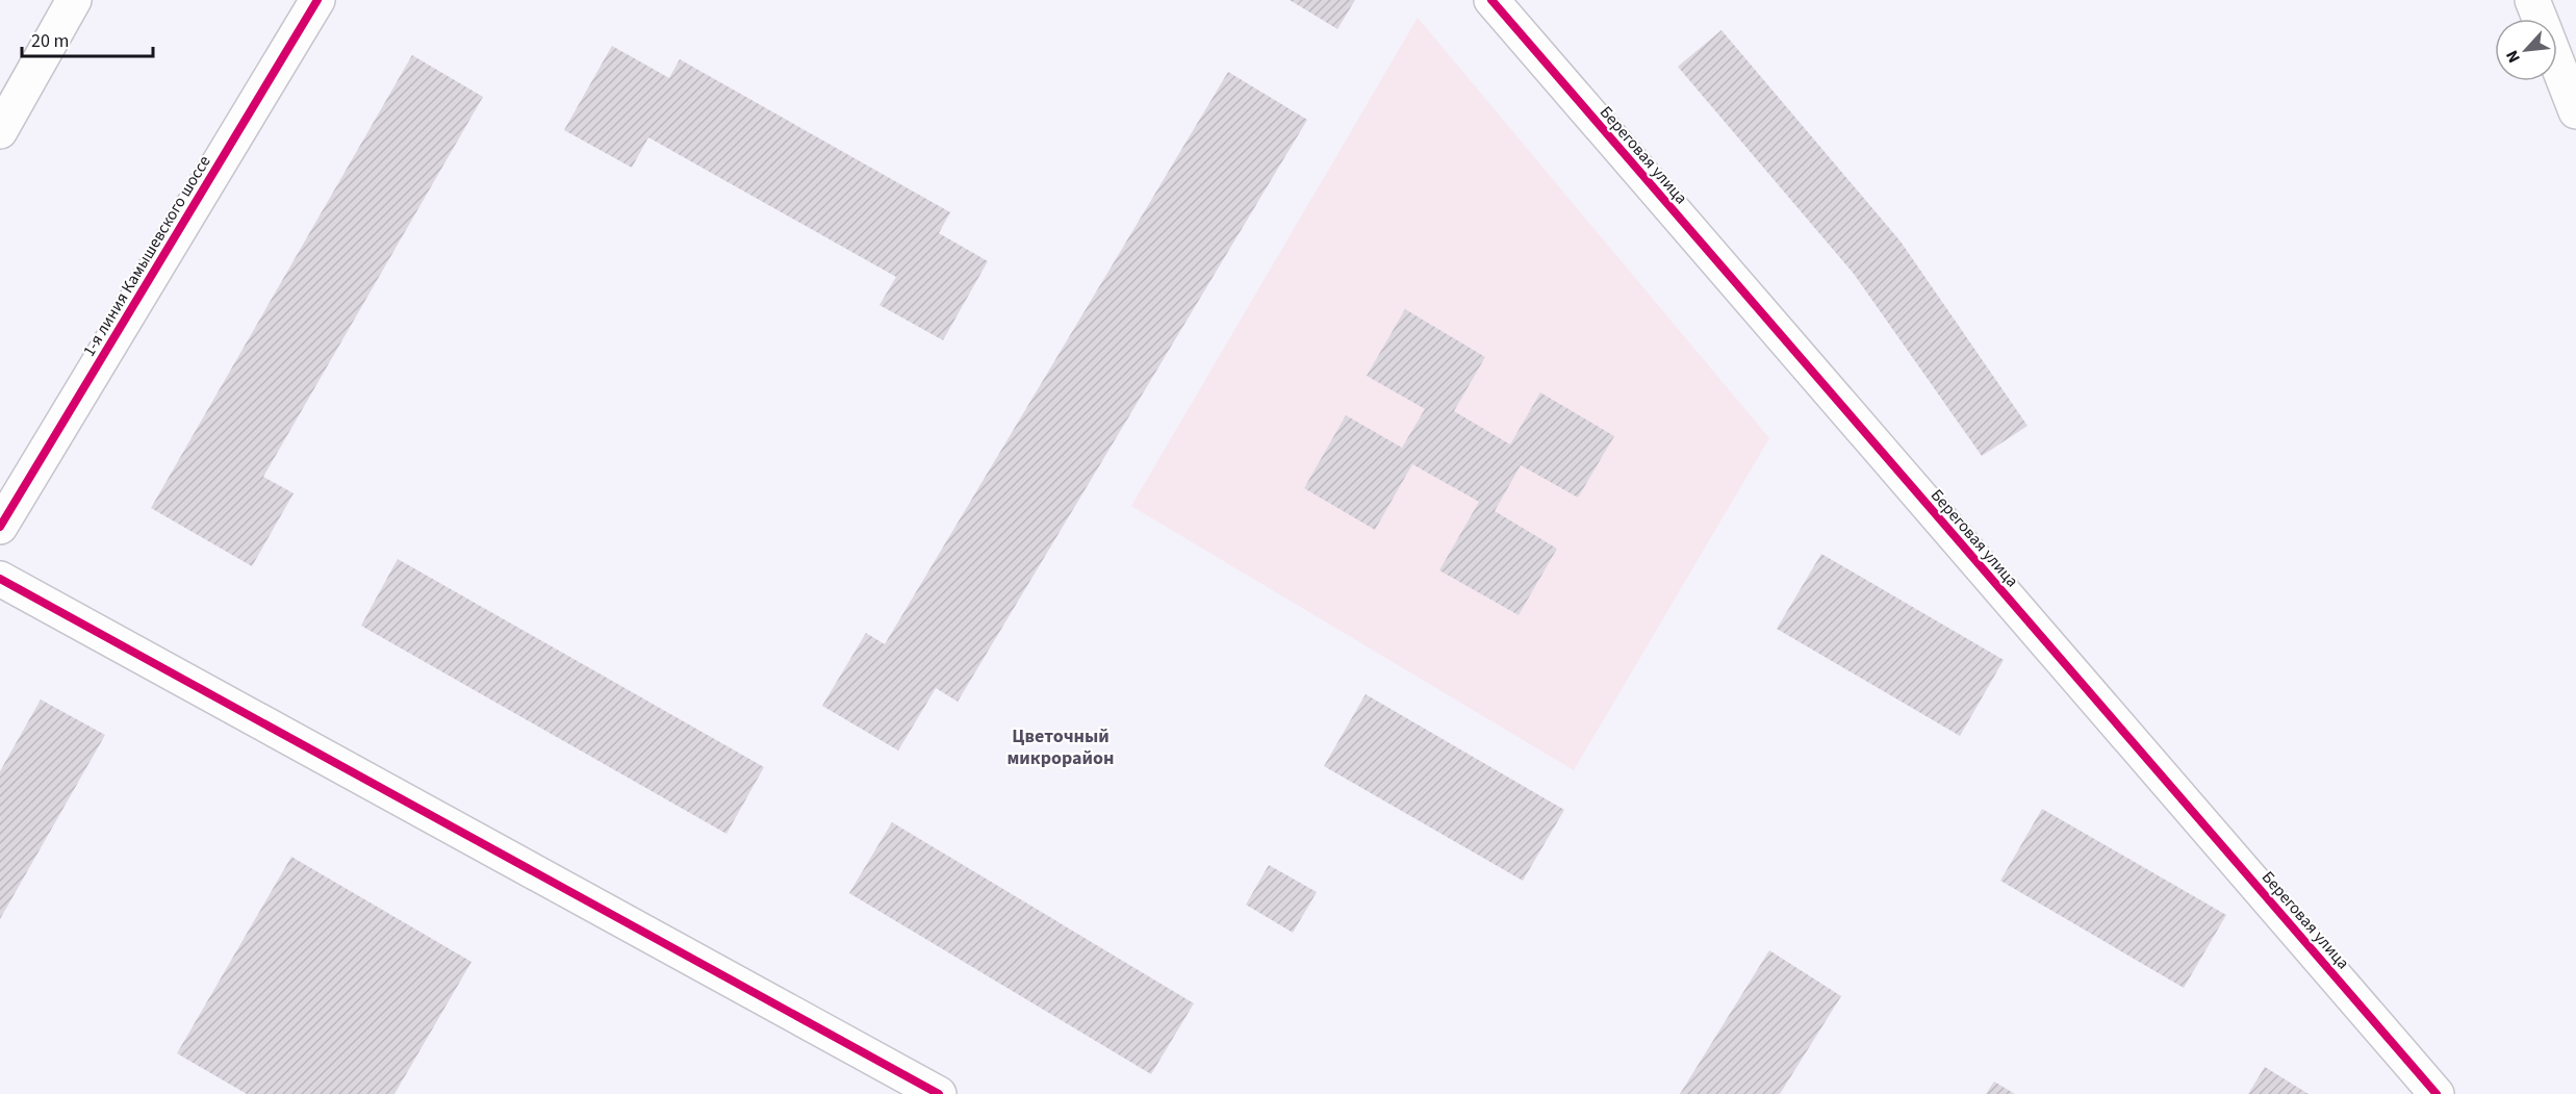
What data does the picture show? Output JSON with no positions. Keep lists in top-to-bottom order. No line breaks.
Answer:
{"streets":{"street":["Береговая улица","1-я линия Камышевского шоссе"]},"districts":["Цветочный микрорайон"],"scale_bar":"20 m","north":"bottom left"}
